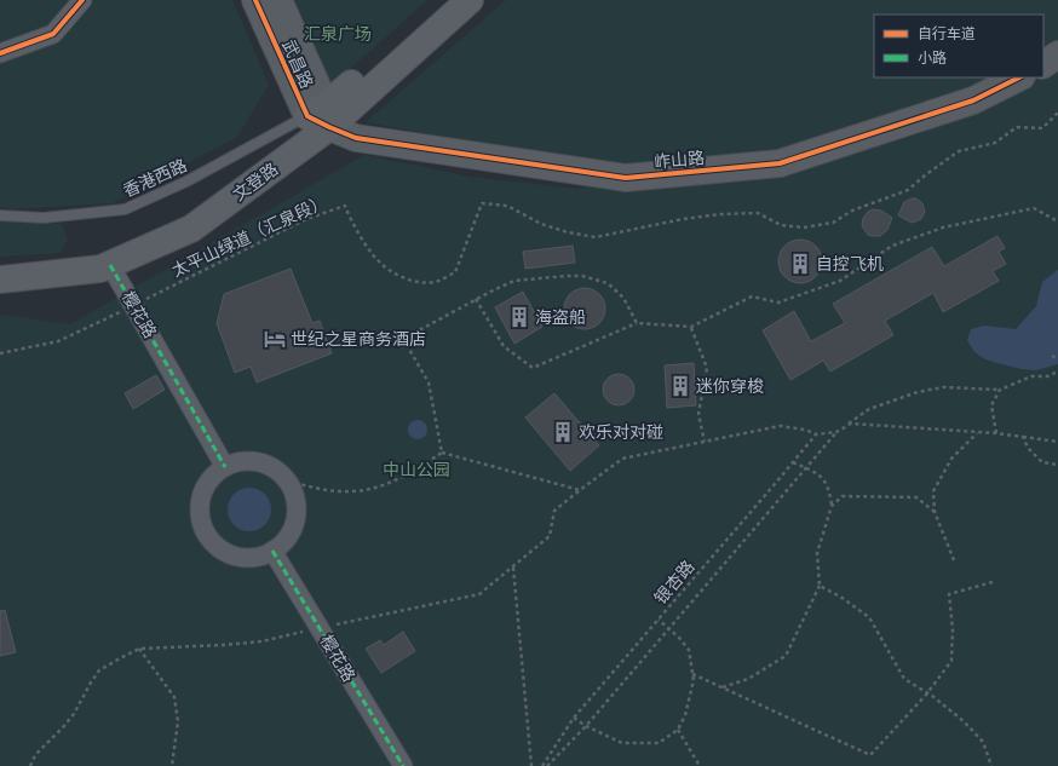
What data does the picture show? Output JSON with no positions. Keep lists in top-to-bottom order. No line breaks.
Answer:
{"streets":{"main road":["文登路"],"street":["武昌路","岞山路","樱花路"],"lane":["香港西路"],"path":["太平山绿道（汇泉段）","银杏路"]},"crossings":[["武昌路","岞山路"],["武昌路","香港西路"],["武昌路","文登路"],["岞山路","香港西路"],["岞山路","文登路"],["香港西路","文登路"],["文登路","樱花路"],["太平山绿道（汇泉段）","樱花路"]],"parks":["汇泉广场","中山公园"],"places":{"building":["自控飞机","海盗船","迷你穿梭","欢乐对对碰"],"hotel":["世纪之星商务酒店"]},"legend":["自行车道","小路"]}
